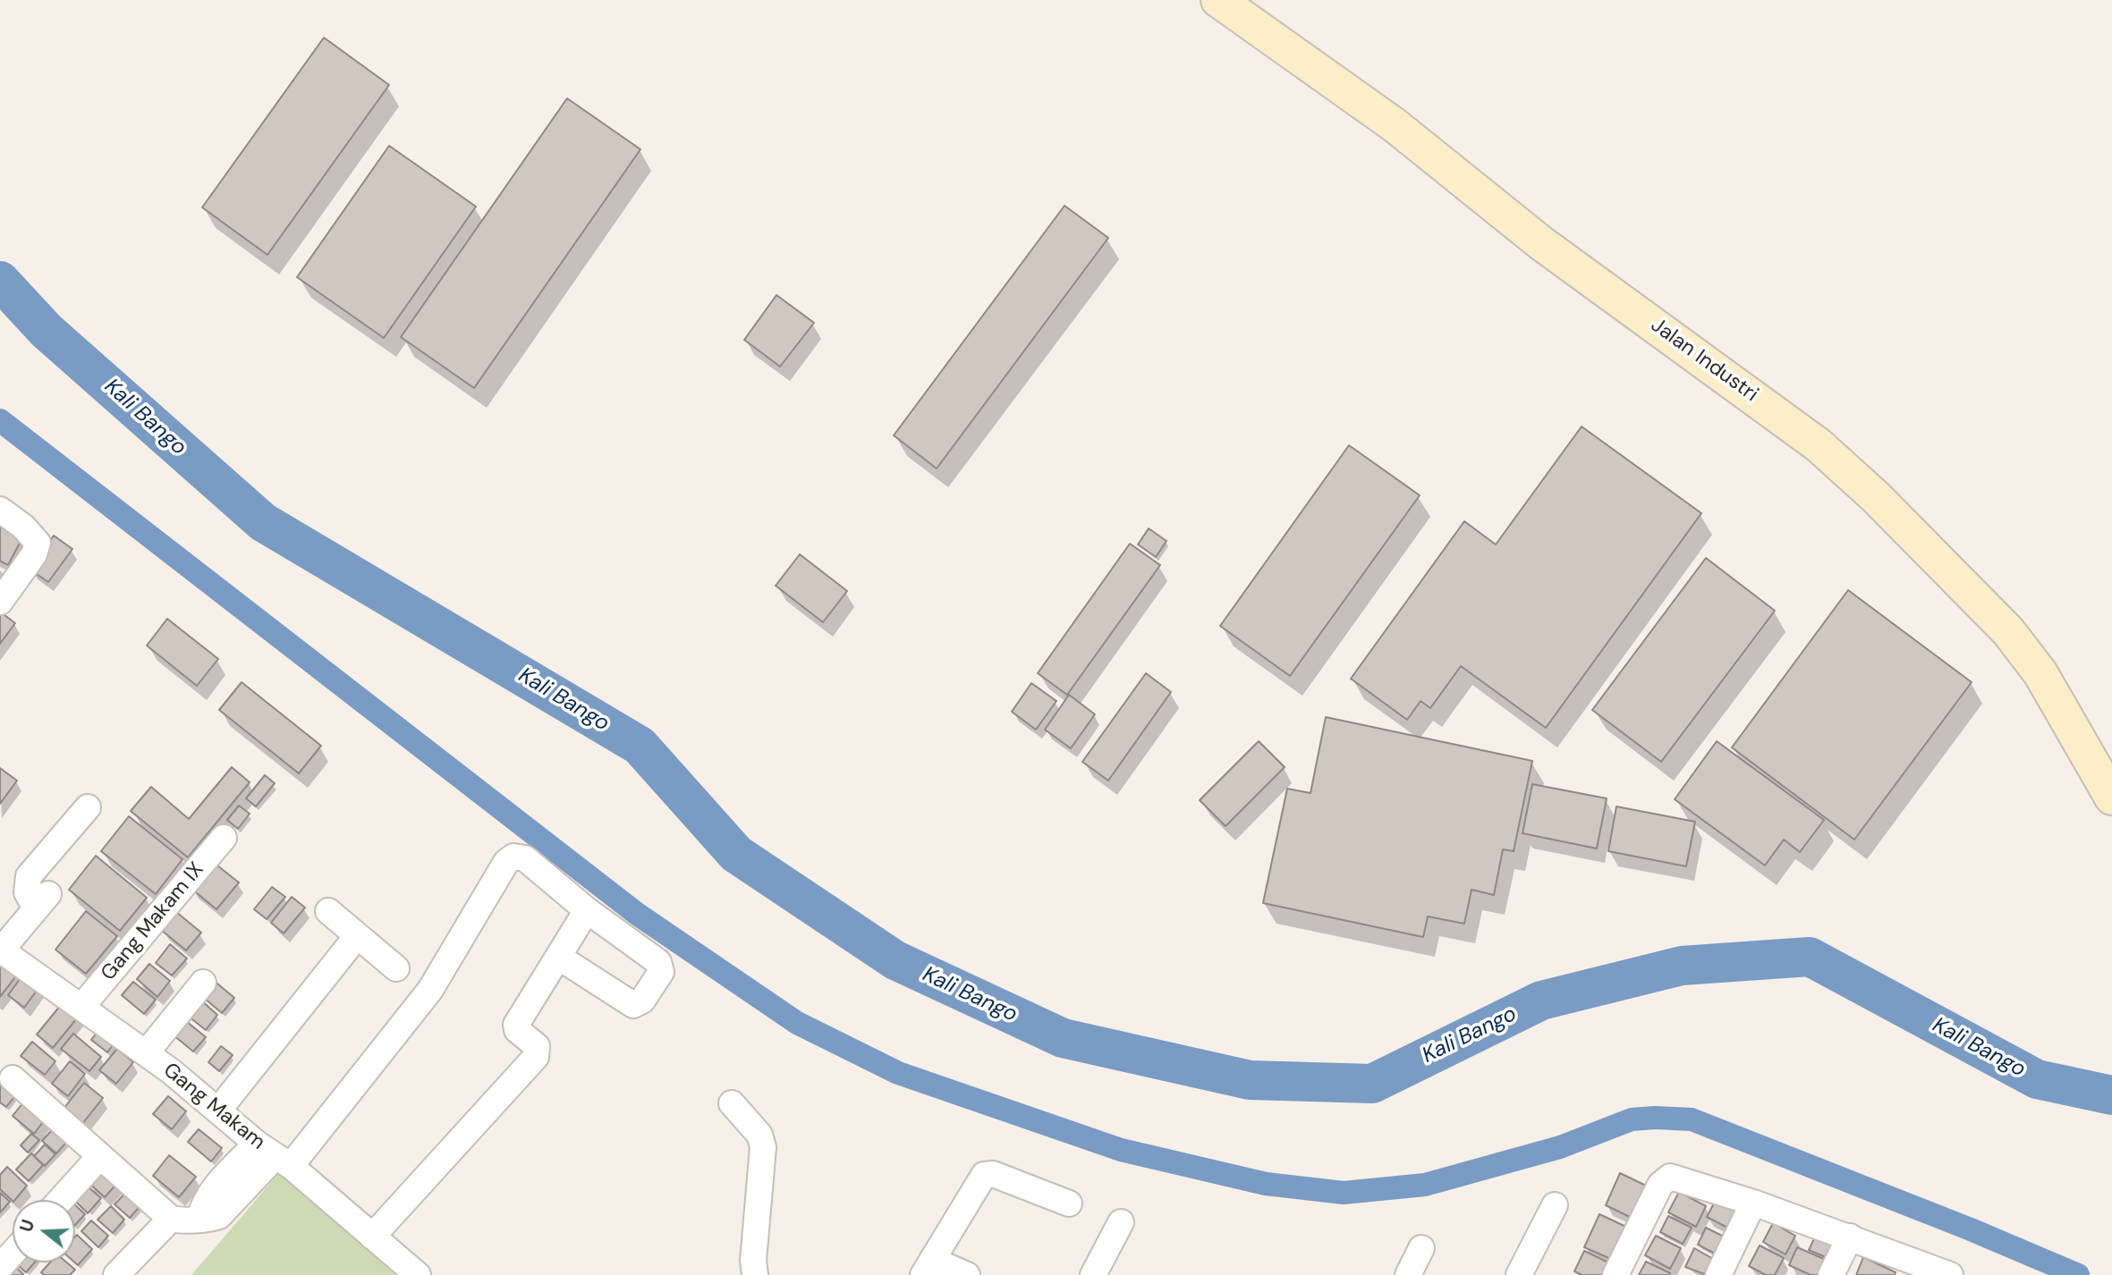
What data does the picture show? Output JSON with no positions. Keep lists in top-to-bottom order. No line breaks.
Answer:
{"streets":{"street":["Jalan Industri","Gang Makam IX","Gang Makam"]},"crossings":[["Gang Makam IX","Gang Makam"]],"water":["Kali Bango"],"north":"left"}
